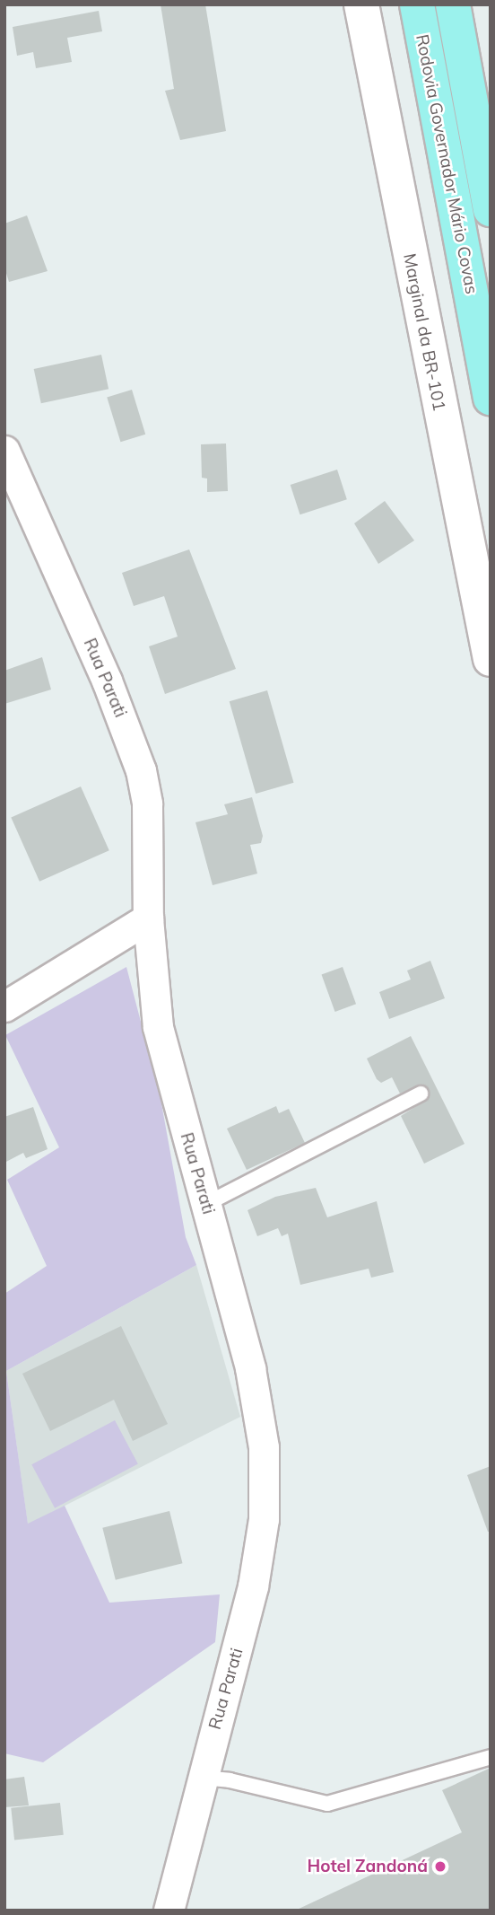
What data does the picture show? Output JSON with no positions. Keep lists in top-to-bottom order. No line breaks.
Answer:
{"streets":{"highway":["Rodovia Governador Mário Covas"],"main road":["Marginal da BR-101"],"street":["Rua Parati"]},"places":["Hotel Zandoná"]}
